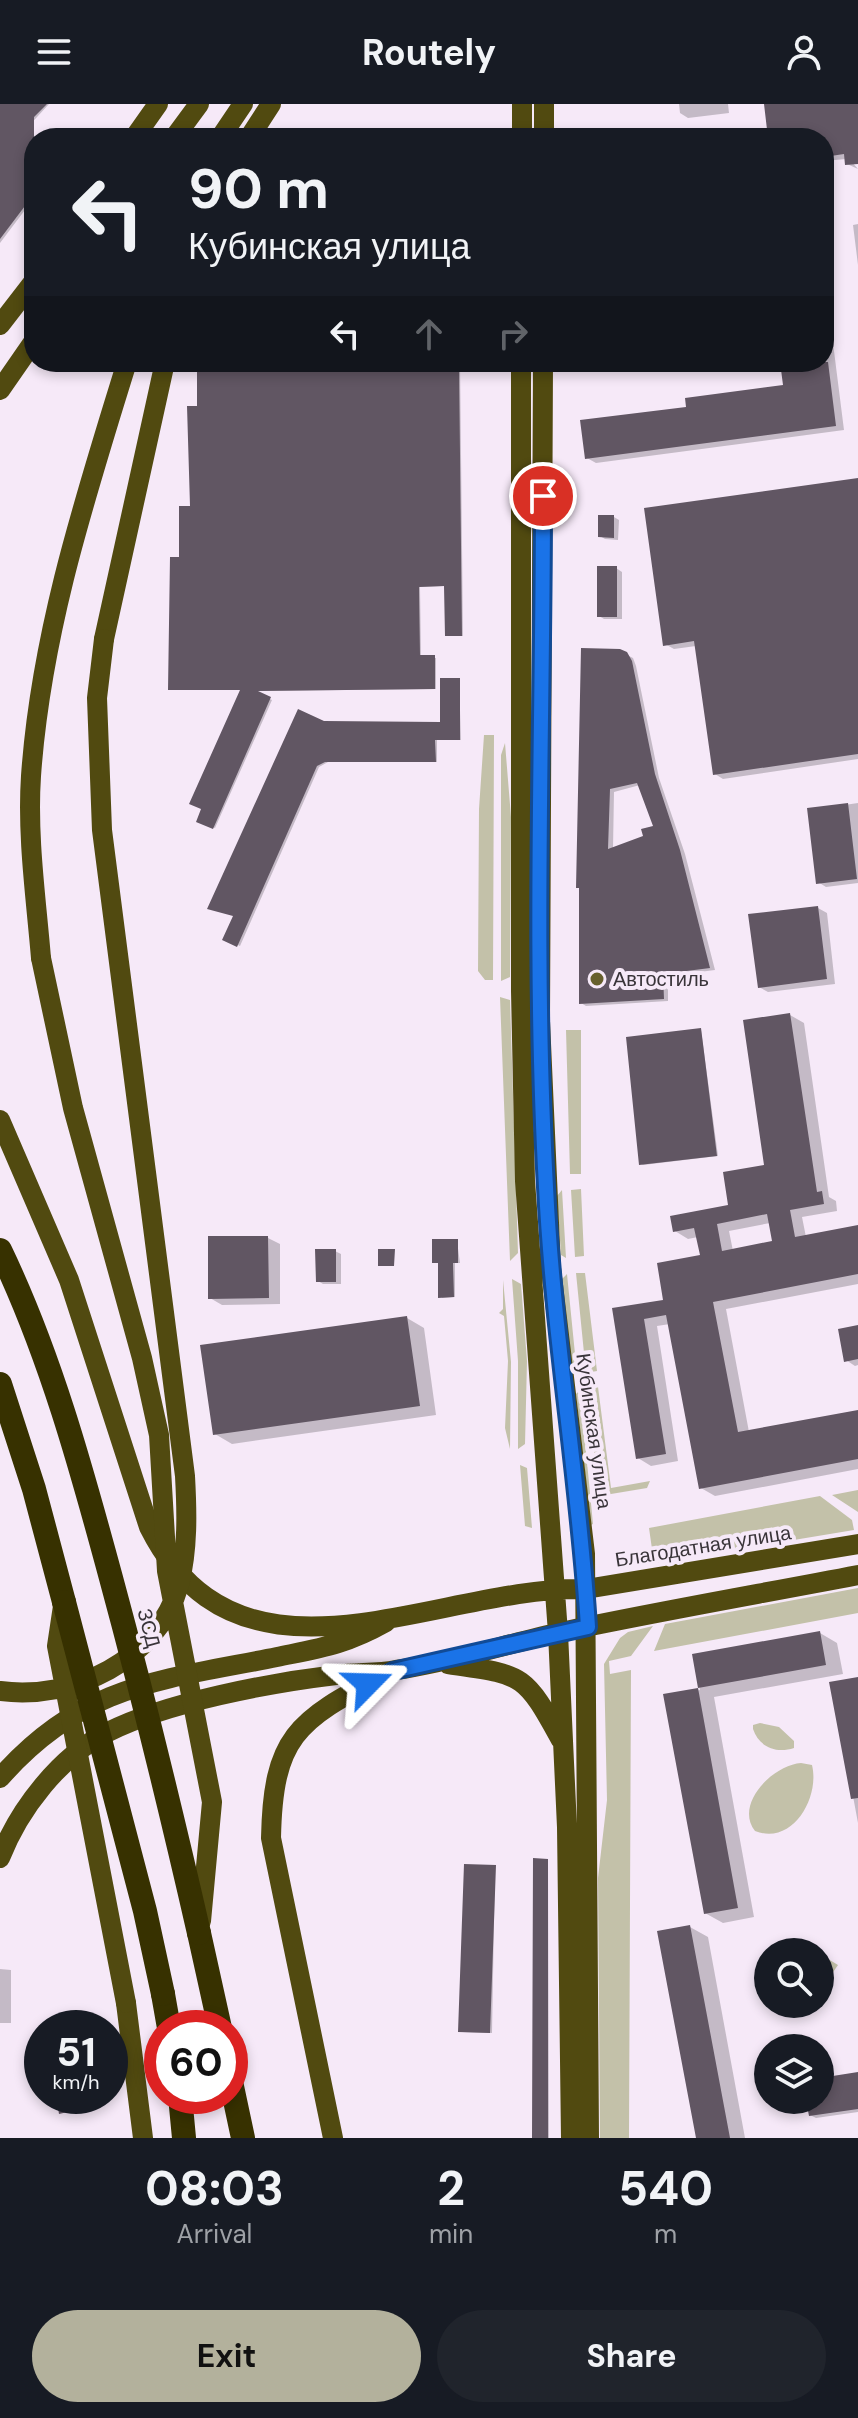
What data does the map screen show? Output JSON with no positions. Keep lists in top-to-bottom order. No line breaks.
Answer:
{"streets":{"highway":["ЗСД"],"main road":["Кубинская улица","Благодатная улица"]},"crossings":[["Кубинская улица","Благодатная улица"]],"places":["Автостиль"],"page":{"header":"Routely","turn":["90 m","Кубинская улица"],"speed":"51 km/h","limit":"60","eta":["08:03","Arrival","2","min","540","m"],"buttons":["Exit","Share"]}}
